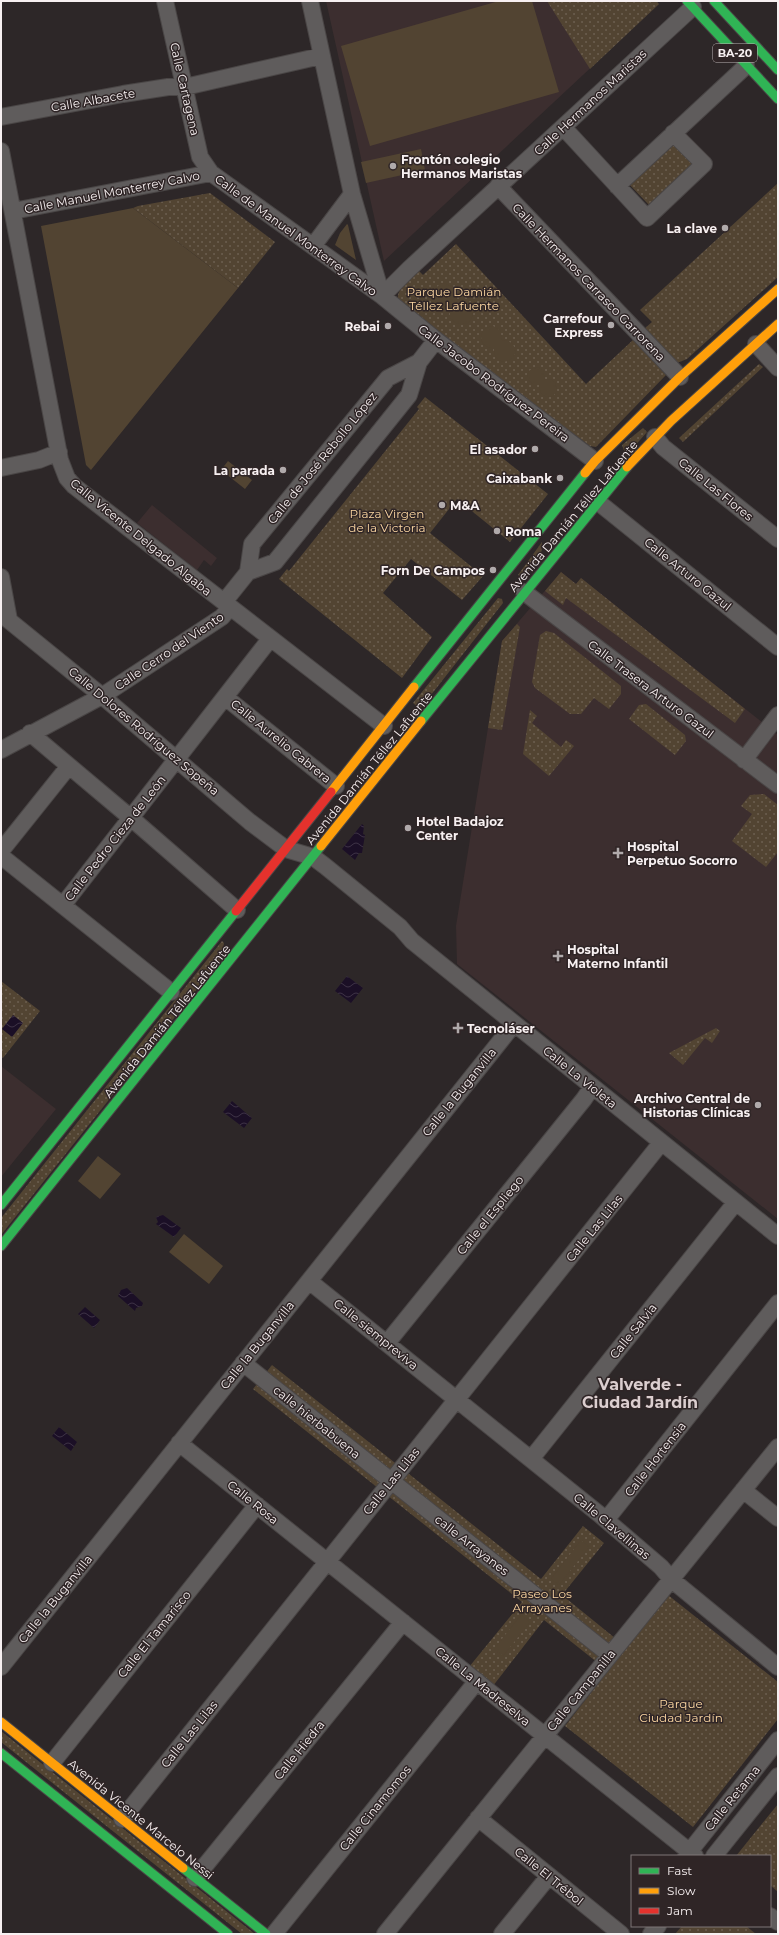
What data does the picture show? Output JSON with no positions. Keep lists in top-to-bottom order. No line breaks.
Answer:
{"streets":{"main road":["BA-20","Avenida Damián Téllez Lafuente","Avenida Vicente Marcelo Nessi"],"street":["Calle Cartagena","Calle Albacete","Calle Hermanos Maristas","Calle Manuel Monterrey Calvo","Calle de Manuel Monterrey Calvo","Calle Hermanos Carrasco Garrorena","Calle Jacobo Rodríguez Pereira","Calle de José Rebollo López","Calle Las Flores","Calle Vicente Delgado Algaba","Calle Arturo Gazul","Calle Cerro del Viento","Calle Trasera Arturo Gazul","Calle Dolores Rodríguez Sopeña","Calle Aurelio Cabrera","Calle Pedro Cieza de León","Calle La Violeta","Calle la Buganvilla","Calle el Espliego","Calle Las Lilas","Calle Salvia","Calle siempreviva","calle hierbabuena","Calle Hortensia","Calle Rosa","Calle Clavellinas","calle Arrayanes","Calle El Tamarisco","Calle La Madreselva","Calle Campanilla","Calle Hiedra","Calle Retama","Calle Cinamomos","Calle El Trébol"]},"crossings":[["BA-20","Calle Hermanos Maristas"],["Calle Cartagena","Calle Albacete"],["Calle Cartagena","Calle Manuel Monterrey Calvo"],["Calle Cartagena","Calle de Manuel Monterrey Calvo"],["Calle Hermanos Maristas","Calle de Manuel Monterrey Calvo"],["Calle Hermanos Maristas","Calle Hermanos Carrasco Garrorena"],["Calle Hermanos Maristas","Calle Jacobo Rodríguez Pereira"],["Calle Manuel Monterrey Calvo","Calle de Manuel Monterrey Calvo"],["Calle Manuel Monterrey Calvo","Calle Vicente Delgado Algaba"],["Calle de Manuel Monterrey Calvo","Calle Jacobo Rodríguez Pereira"],["Calle Hermanos Carrasco Garrorena","Avenida Damián Téllez Lafuente"],["Calle Jacobo Rodríguez Pereira","Calle de José Rebollo López"],["Calle Jacobo Rodríguez Pereira","Avenida Damián Téllez Lafuente"],["Calle de José Rebollo López","Calle Vicente Delgado Algaba"],["Calle de José Rebollo López","Calle Cerro del Viento"],["Calle Las Flores","Avenida Damián Téllez Lafuente"],["Avenida Damián Téllez Lafuente","Calle Vicente Delgado Algaba"],["Avenida Damián Téllez Lafuente","Calle Arturo Gazul"],["Avenida Damián Téllez Lafuente","Calle Trasera Arturo Gazul"],["Avenida Damián Téllez Lafuente","Calle Dolores Rodríguez Sopeña"],["Avenida Damián Téllez Lafuente","Calle Aurelio Cabrera"],["Avenida Damián Téllez Lafuente","Calle La Violeta"],["Calle Vicente Delgado Algaba","Calle Cerro del Viento"],["Calle Vicente Delgado Algaba","Calle Pedro Cieza de León"],["Calle Cerro del Viento","Calle Dolores Rodríguez Sopeña"],["Calle Dolores Rodríguez Sopeña","Calle Pedro Cieza de León"],["Calle Dolores Rodríguez Sopeña","Calle La Violeta"],["Calle Aurelio Cabrera","Calle Pedro Cieza de León"],["Calle La Violeta","Calle la Buganvilla"],["Calle La Violeta","Calle el Espliego"],["Calle La Violeta","Calle Las Lilas"],["Calle La Violeta","Calle Salvia"],["Calle la Buganvilla","Calle siempreviva"],["Calle la Buganvilla","calle hierbabuena"],["Calle la Buganvilla","Calle Rosa"],["Calle el Espliego","Calle siempreviva"],["Calle Las Lilas","calle hierbabuena"],["Calle Las Lilas","Calle Rosa"],["Calle Las Lilas","Calle Clavellinas"],["Calle Las Lilas","calle Arrayanes"],["Calle Las Lilas","Calle La Madreselva"],["Calle Las Lilas","Avenida Vicente Marcelo Nessi"],["Calle Salvia","Calle Clavellinas"],["Calle siempreviva","Calle Clavellinas"],["calle hierbabuena","calle Arrayanes"],["Calle Hortensia","Calle Clavellinas"],["Calle Rosa","Calle El Tamarisco"],["Calle Rosa","Calle La Madreselva"],["Calle Clavellinas","Calle Campanilla"],["calle Arrayanes","Calle Campanilla"],["Calle El Tamarisco","Avenida Vicente Marcelo Nessi"],["Calle La Madreselva","Calle Campanilla"],["Calle La Madreselva","Calle Hiedra"],["Calle La Madreselva","Calle Retama"],["Calle La Madreselva","Calle Cinamomos"],["Calle Campanilla","Calle El Trébol"],["Calle Hiedra","Avenida Vicente Marcelo Nessi"]],"districts":["Valverde - Ciudad Jardín"],"parks":["Parque Damián Téllez Lafuente","Plaza Virgen de la Victoria","Paseo Los Arrayanes","Parque Ciudad Jardín"],"places":{"other":["Frontón colegio Hermanos Maristas","La clave","Carrefour Express","Rebai","El asador","La parada","Caixabank","M&A","Roma","Forn De Campos","Hotel Badajoz Center","Archivo Central de Historias Clínicas"],"health":["Hospital Perpetuo Socorro","Hospital Materno Infantil","Tecnoláser"]},"legend":["Fast","Slow","Jam"]}
